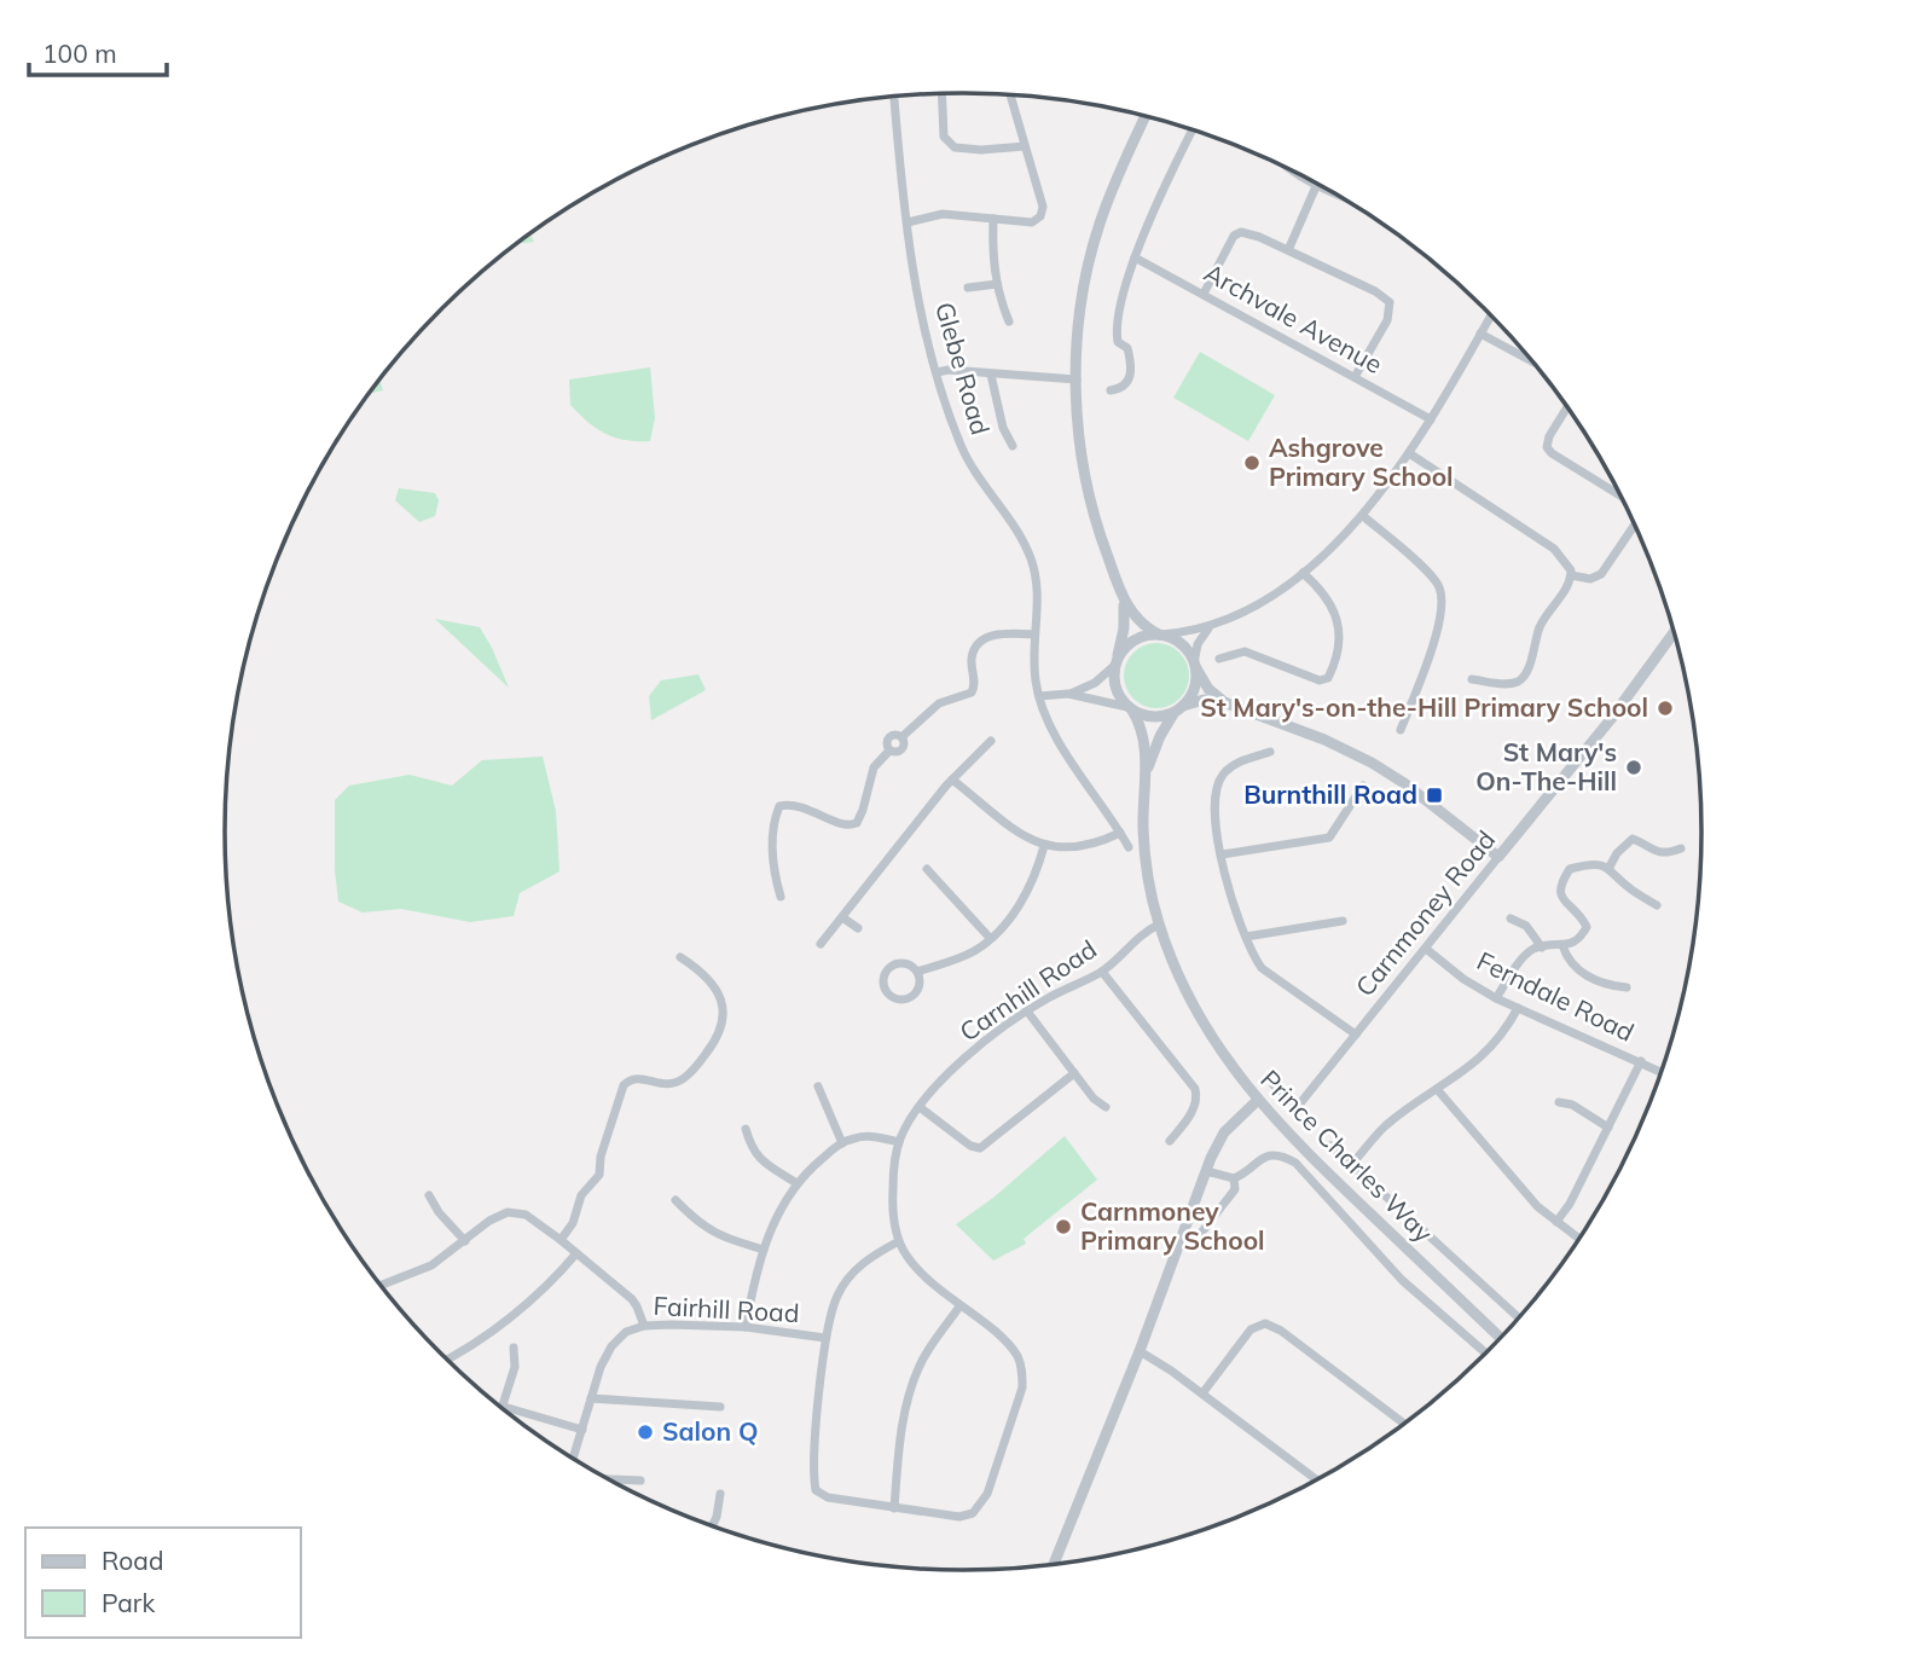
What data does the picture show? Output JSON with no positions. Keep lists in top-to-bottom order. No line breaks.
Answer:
{"streets":{"street":["Archvale Avenue","Glebe Road","Carnmoney Road","Carnhill Road","Ferndale Road","Prince Charles Way","Fairhill Road"]},"crossings":[["Carnmoney Road","Ferndale Road"],["Carnhill Road","Prince Charles Way"]],"places":{"other":["Ashgrove Primary School","St Mary's-on-the-Hill Primary School","St Mary's On-The-Hill","Carnmoney Primary School","Salon Q"],"transit":["Burnthill Road"]},"legend":["Road","Park"],"scale_bar":"100 m"}
